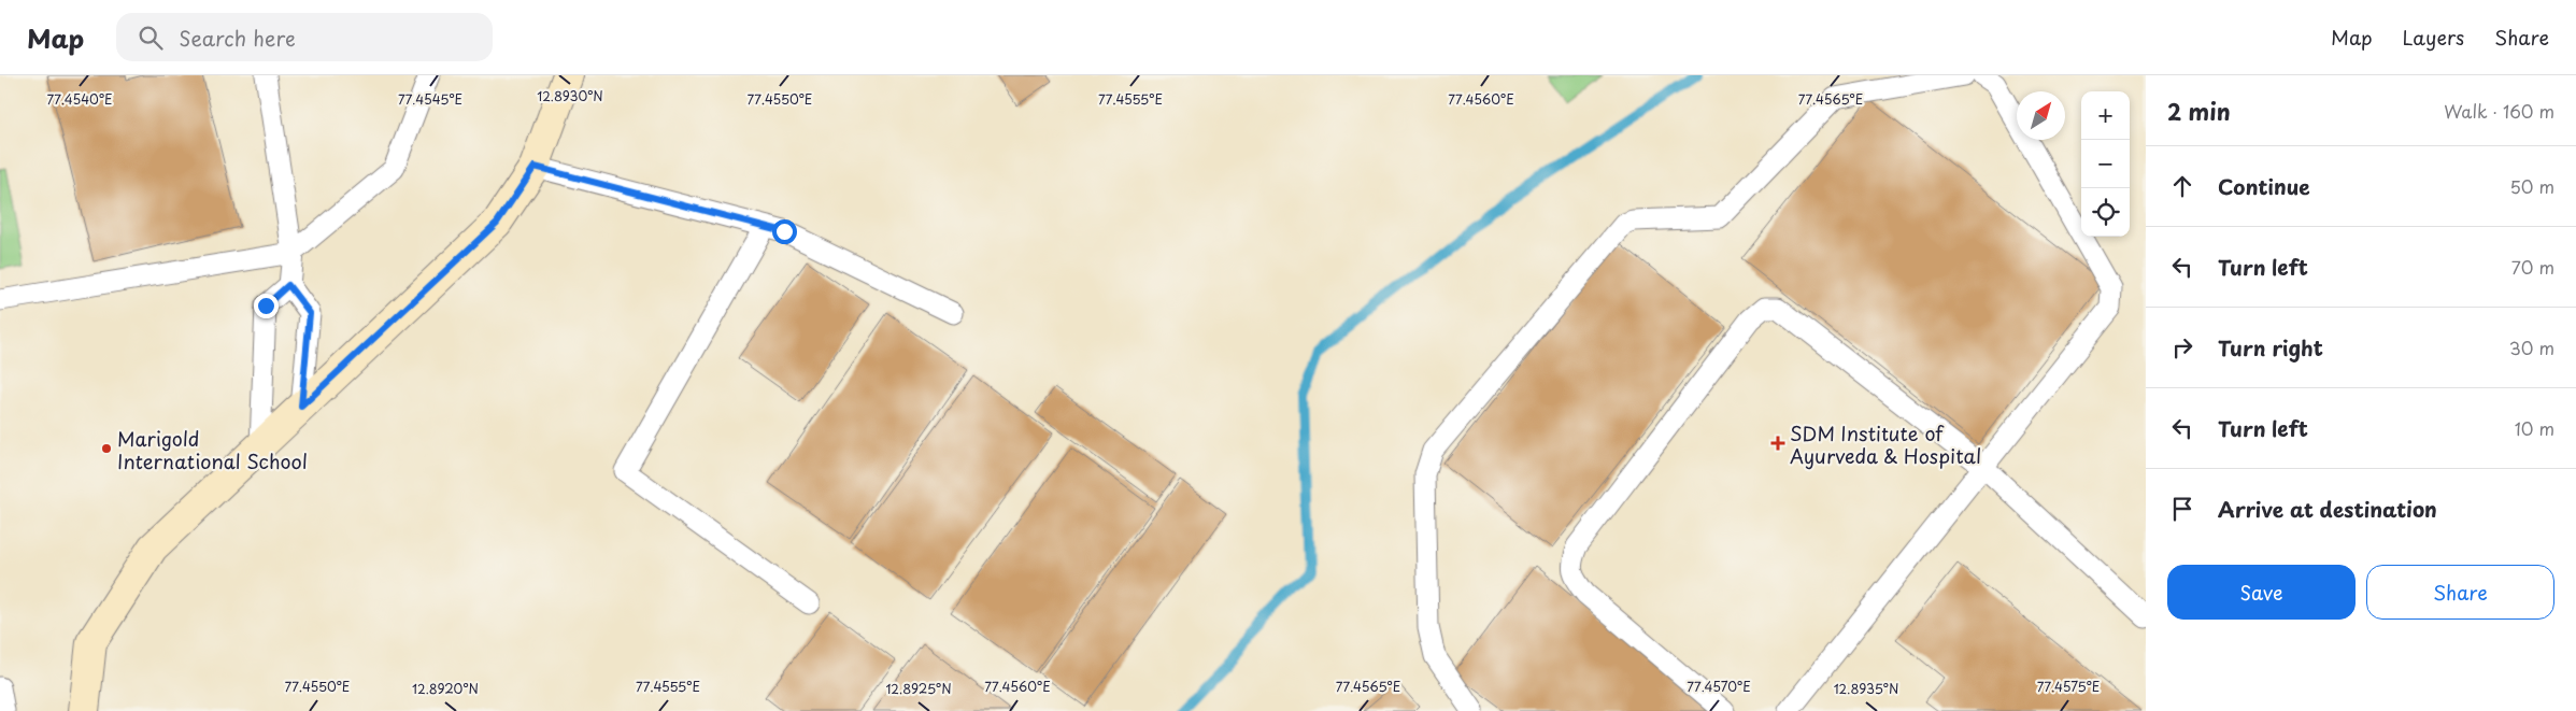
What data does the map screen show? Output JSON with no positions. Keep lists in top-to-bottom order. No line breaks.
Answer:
{"places":{"health":["SDM Institute of Ayurveda & Hospital"],"other":["Marigold International School"]},"north":"top right","page":{"header":"Map","search":"Search here","nav":["Map","Layers","Share"],"heading":["2 min","Walk · 160 m"],"map_buttons":["+","−"],"list":[["Continue","50 m"],["Turn left","70 m"],["Turn right","30 m"],["Turn left","10 m"],"Arrive at destination"],"buttons":["Save","Share"]},"coordinates":["12.8930°N","77.4540°E","77.4545°E","77.4550°E","77.4555°E","77.4560°E","77.4565°E","77.4570°E","77.4575°E","12.8920°N","12.8925°N","12.8935°N"]}
